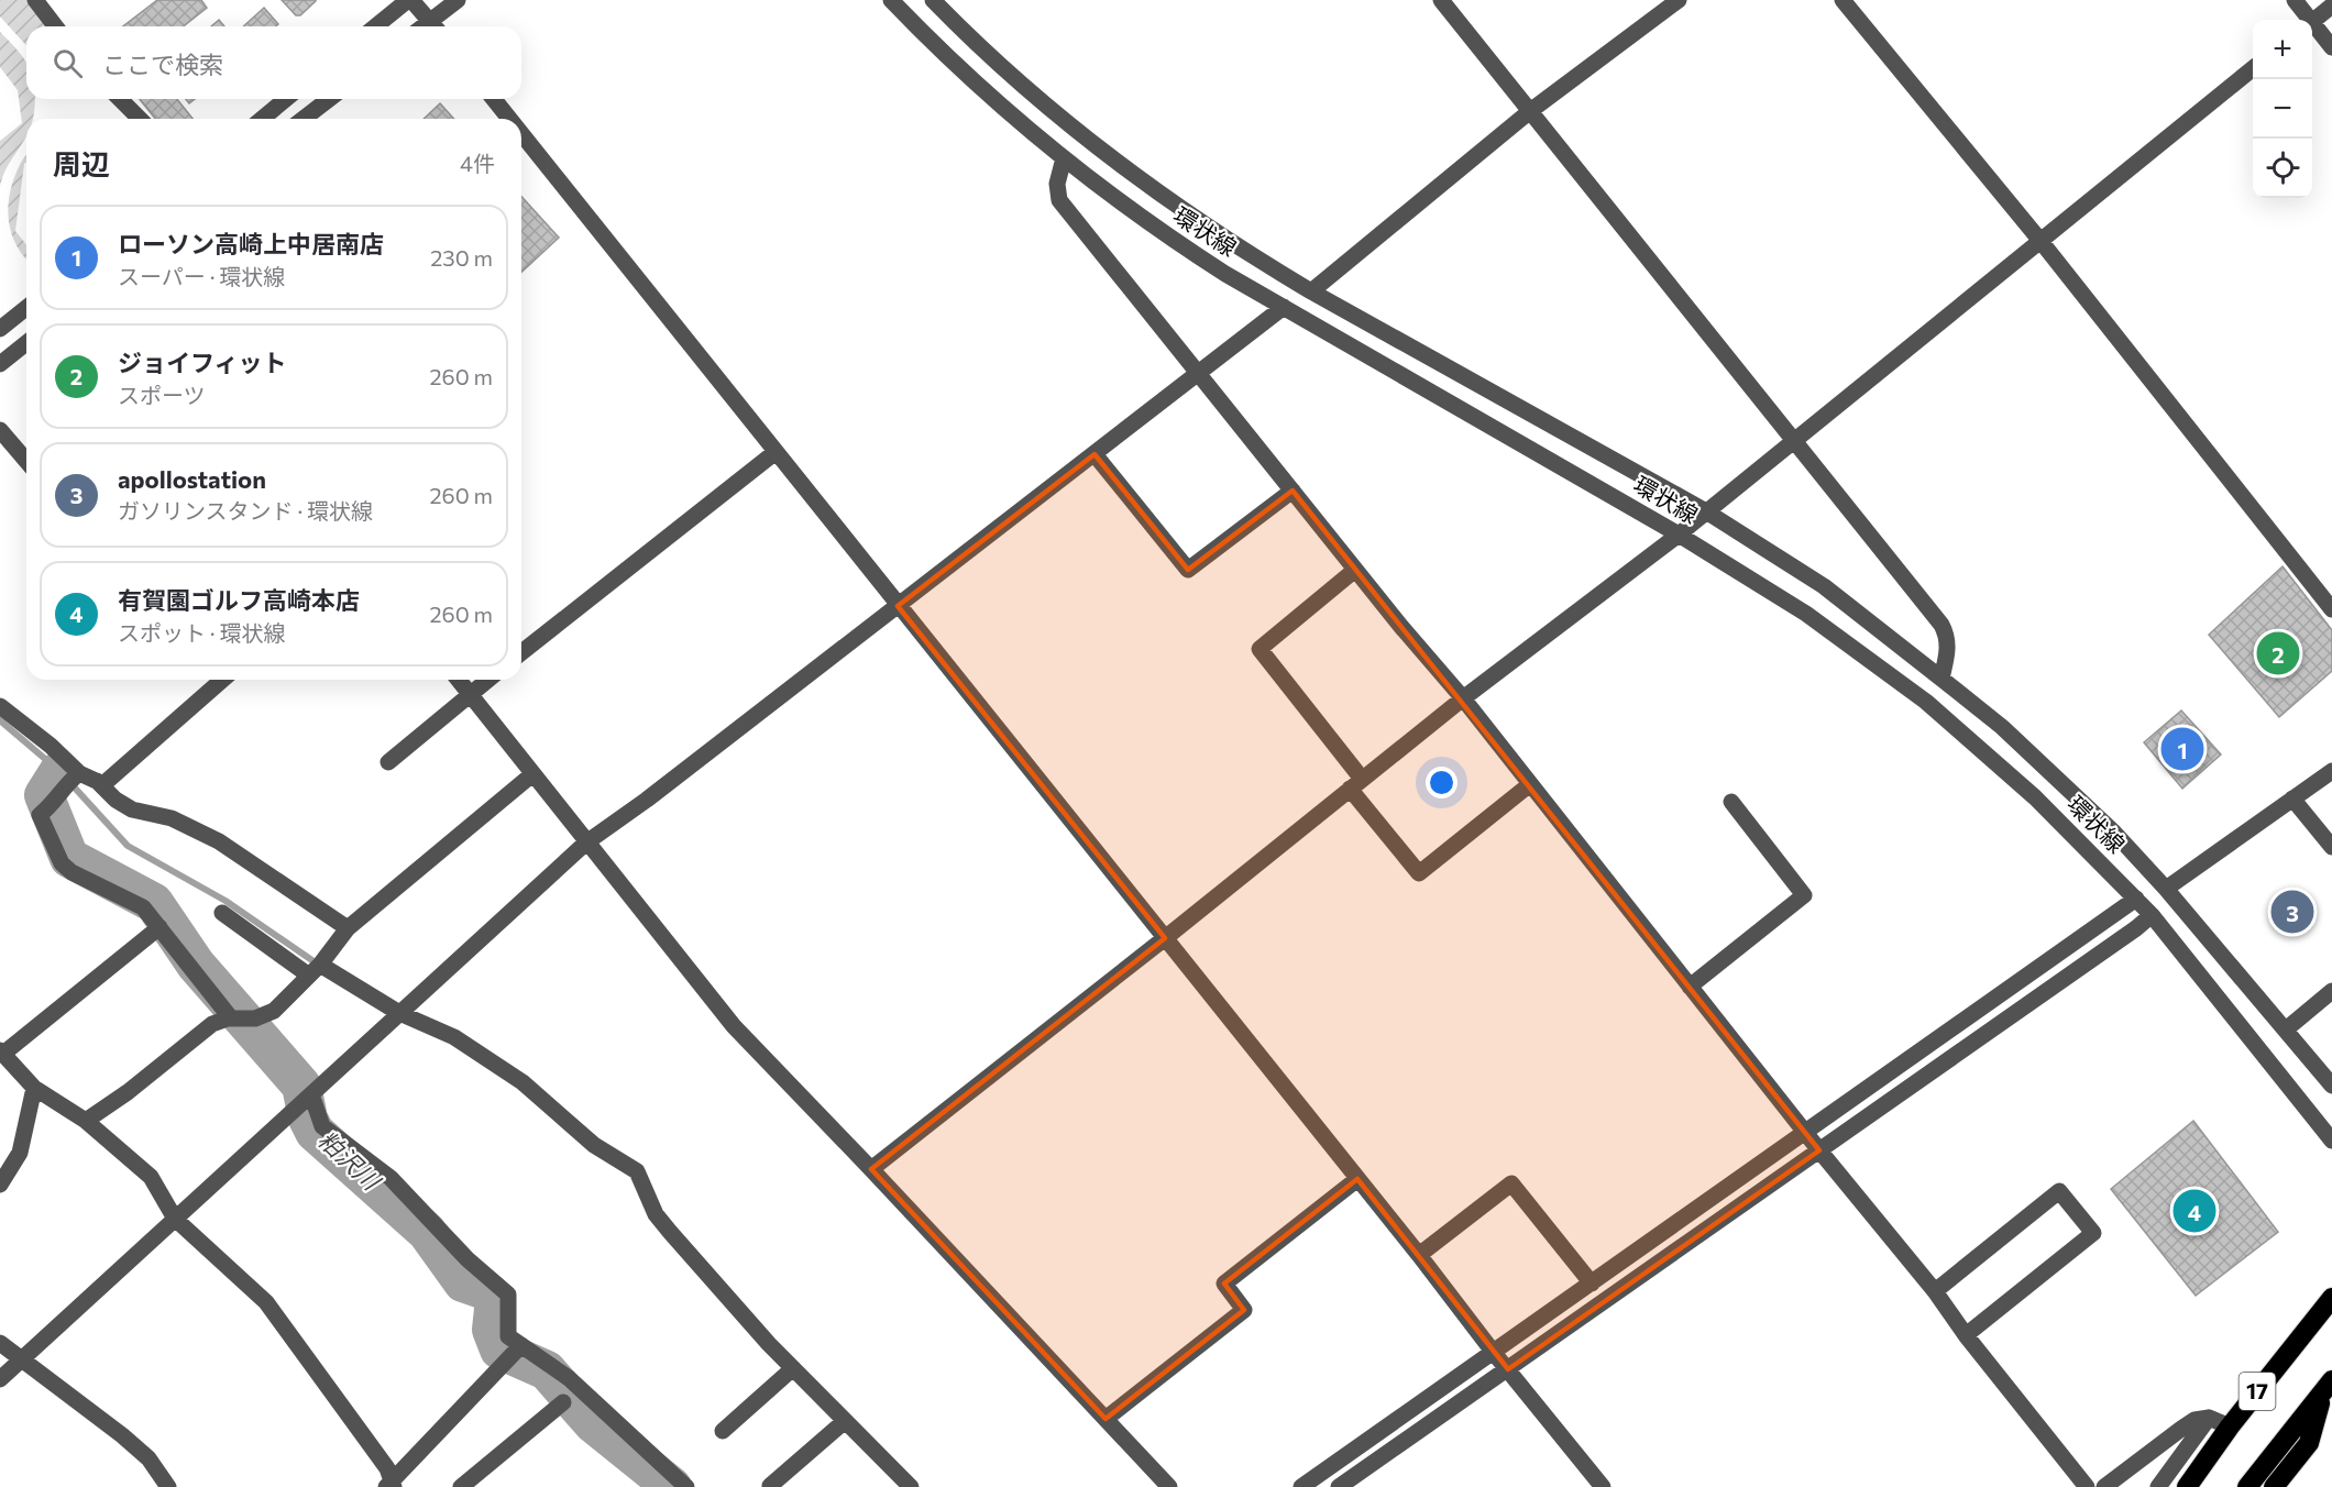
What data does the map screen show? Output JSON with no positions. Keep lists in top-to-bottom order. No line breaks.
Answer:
{"streets":{"highway":["17"],"street":["環状線"]},"water":["粕沢川"],"page":{"map_buttons":["+","−"],"search":"ここで検索","heading":["周辺","4件"],"list":[{"mark":"1","name":"ローソン高崎上中居南店","note":"スーパー · 環状線","value":"230 m"},{"mark":"2","name":"ジョイフィット","note":"スポーツ","value":"260 m"},{"mark":"3","name":"apollostation","note":"ガソリンスタンド · 環状線","value":"260 m"},{"mark":"4","name":"有賀園ゴルフ高崎本店","note":"スポット · 環状線","value":"260 m"}],"pins":["2","1","3","4"]}}
